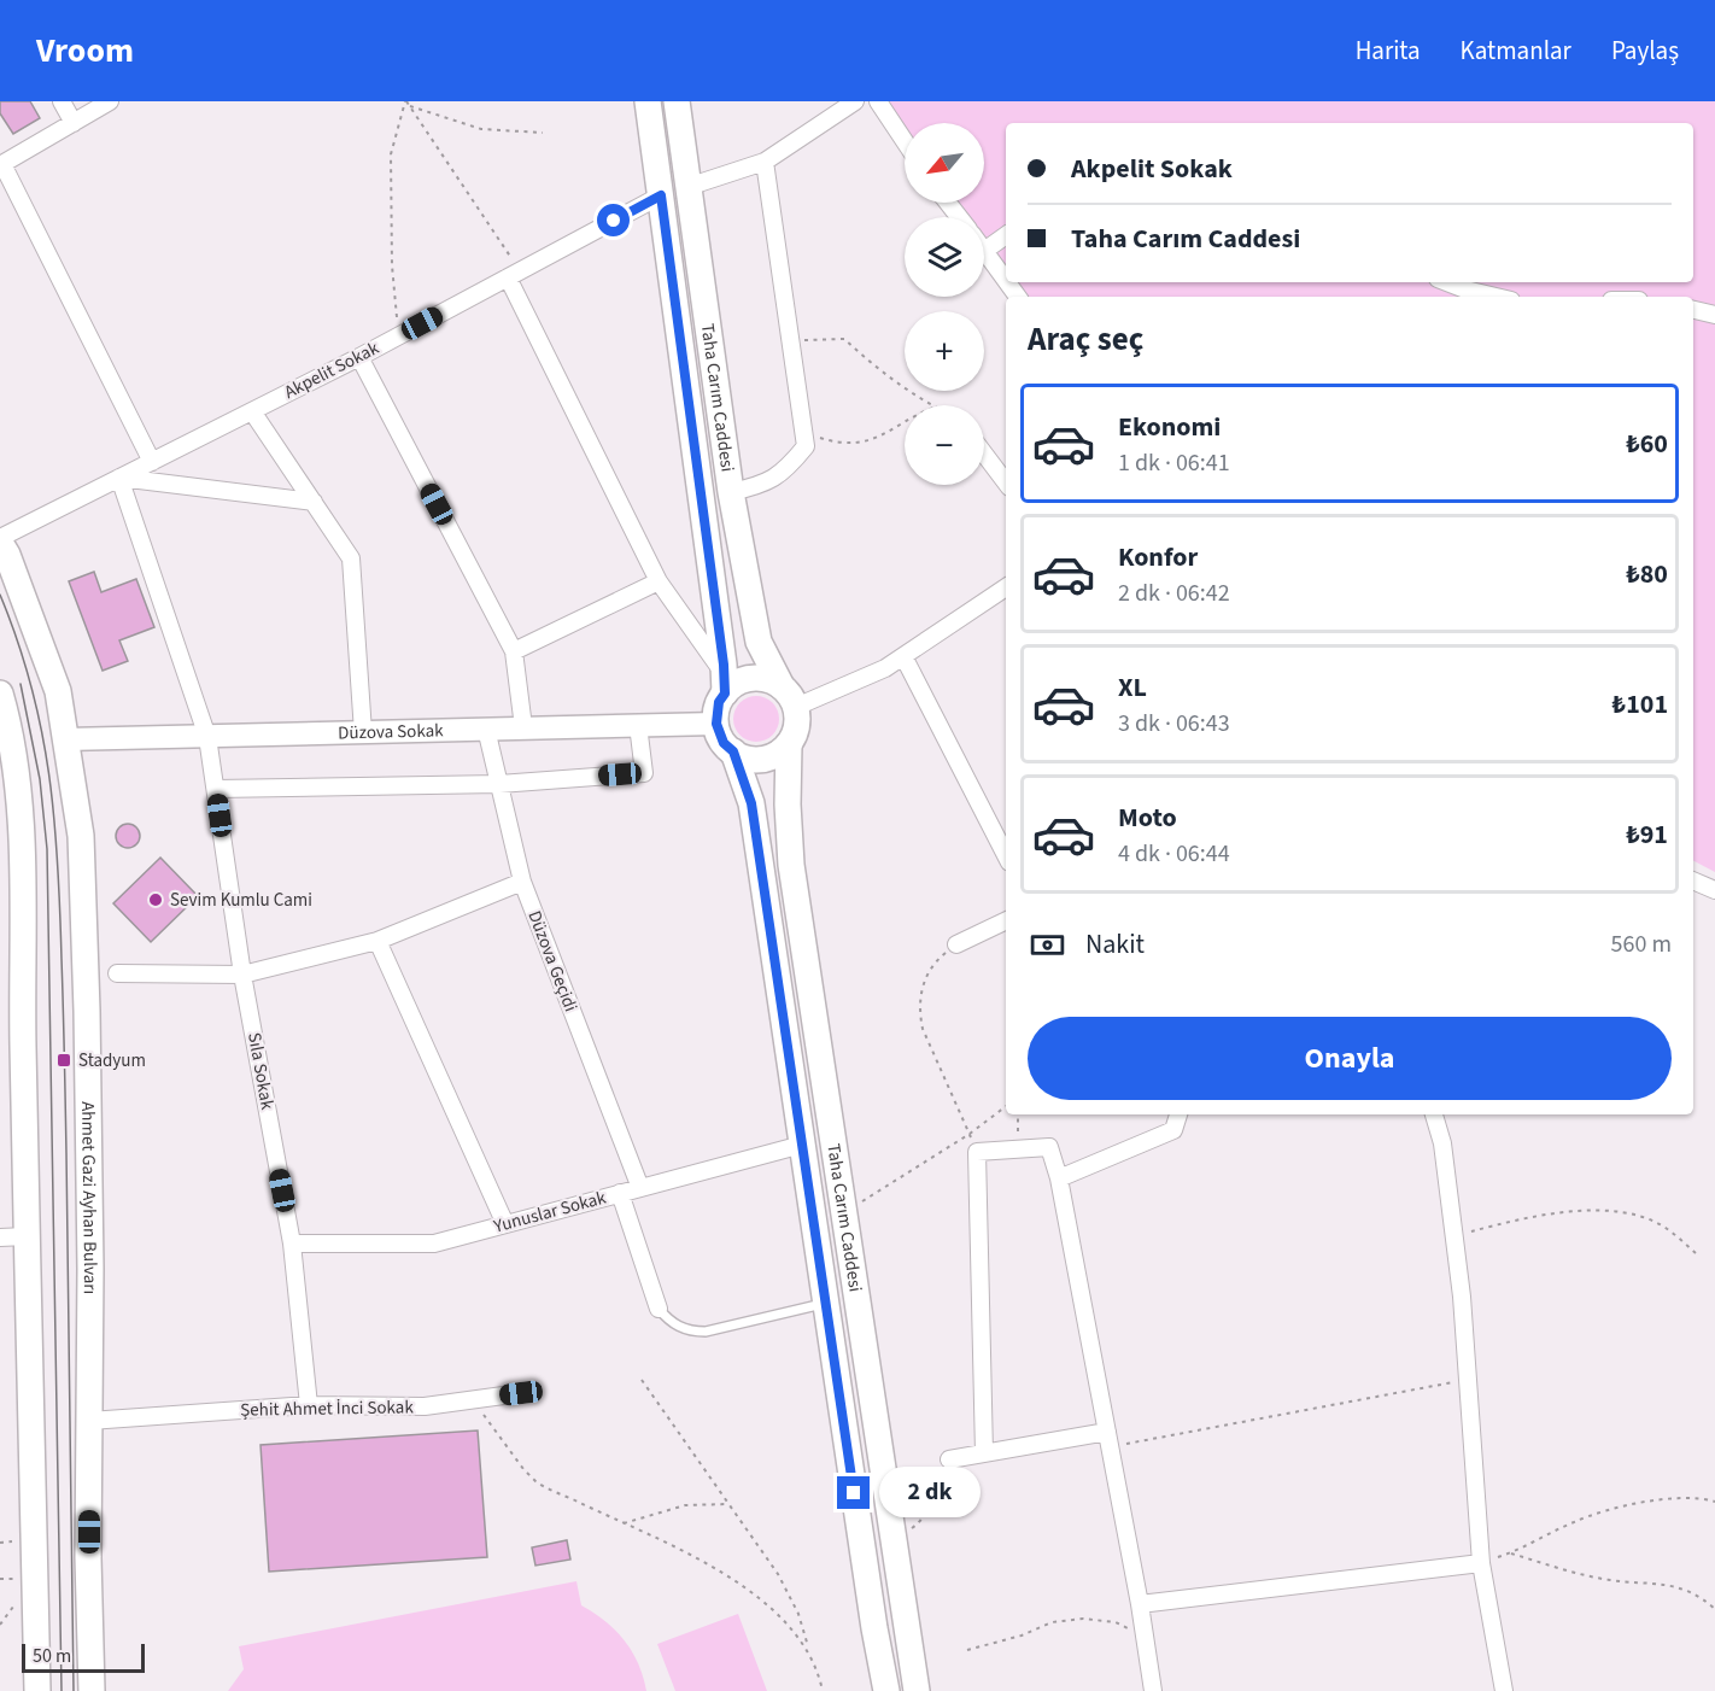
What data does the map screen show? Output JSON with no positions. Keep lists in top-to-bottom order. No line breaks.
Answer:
{"streets":{"main road":["Taha Carım Caddesi","Ahmet Gazi Ayhan Bulvarı"],"street":["Akpelit Sokak","Düzova Sokak","Düzova Geçidi","Sıla Sokak","Yunuslar Sokak","Şehit Ahmet İnci Sokak"]},"crossings":[["Akpelit Sokak","Taha Carım Caddesi"],["Akpelit Sokak","Sıla Sokak"],["Akpelit Sokak","Ahmet Gazi Ayhan Bulvarı"],["Taha Carım Caddesi","Düzova Sokak"],["Taha Carım Caddesi","Yunuslar Sokak"],["Düzova Sokak","Düzova Geçidi"],["Düzova Sokak","Sıla Sokak"],["Düzova Sokak","Ahmet Gazi Ayhan Bulvarı"],["Düzova Geçidi","Yunuslar Sokak"],["Sıla Sokak","Yunuslar Sokak"],["Sıla Sokak","Şehit Ahmet İnci Sokak"],["Ahmet Gazi Ayhan Bulvarı","Şehit Ahmet İnci Sokak"]],"places":{"other":["Sevim Kumlu Cami"],"transit":["Stadyum"]},"scale_bar":"50 m","north":"bottom left","page":{"header":"Vroom","nav":["Harita","Katmanlar","Paylaş"],"map_buttons":["+","−"],"banner":["Akpelit Sokak","Taha Carım Caddesi"],"heading":"Araç seç","list":[{"name":"Ekonomi","note":"1 dk · 06:41","value":"₺60"},{"name":"Konfor","note":"2 dk · 06:42","value":"₺80"},{"name":"XL","note":"3 dk · 06:43","value":"₺101"},{"name":"Moto","note":"4 dk · 06:44","value":"₺91"}],"pay":["Nakit","560 m"],"buttons":"Onayla","bubble":"2 dk","scale":"50 m"}}
